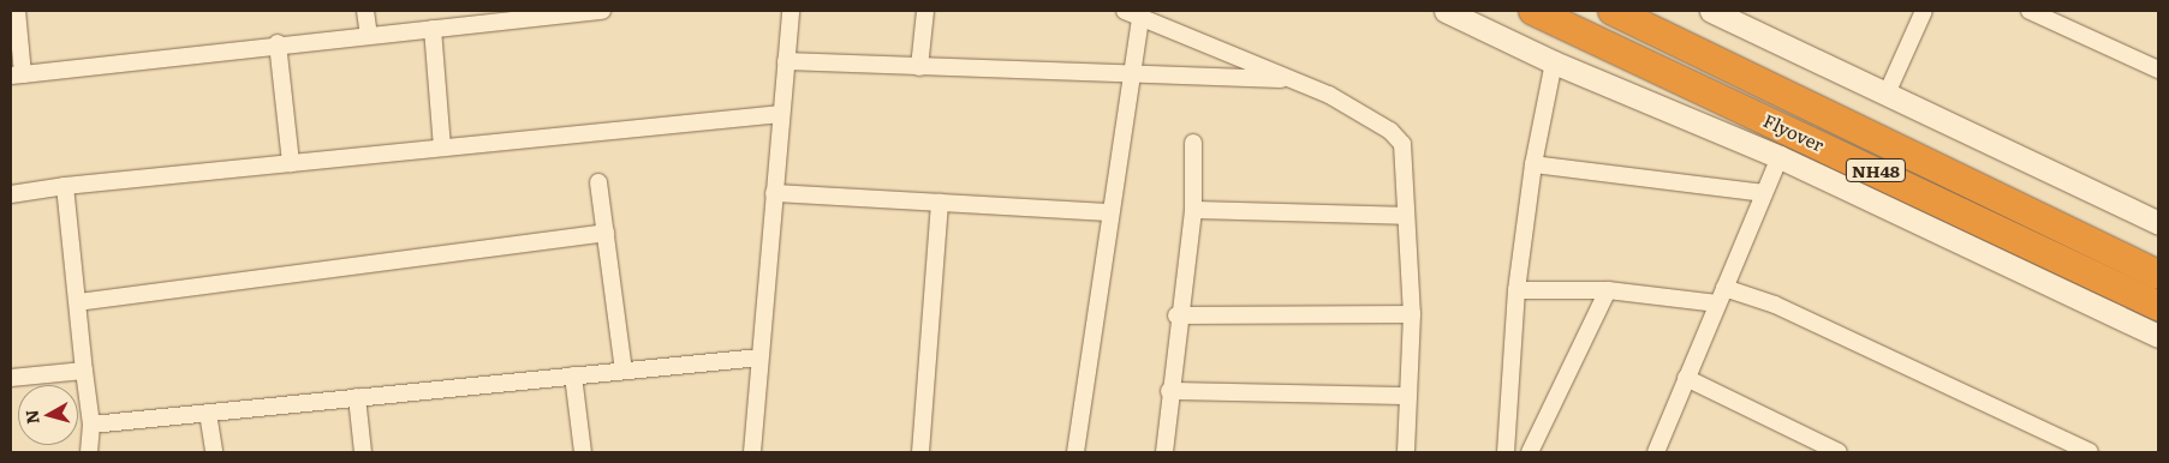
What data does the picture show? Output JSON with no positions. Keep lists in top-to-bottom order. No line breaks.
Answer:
{"streets":{"highway":["Flyover","NH48"]},"north":"left"}
